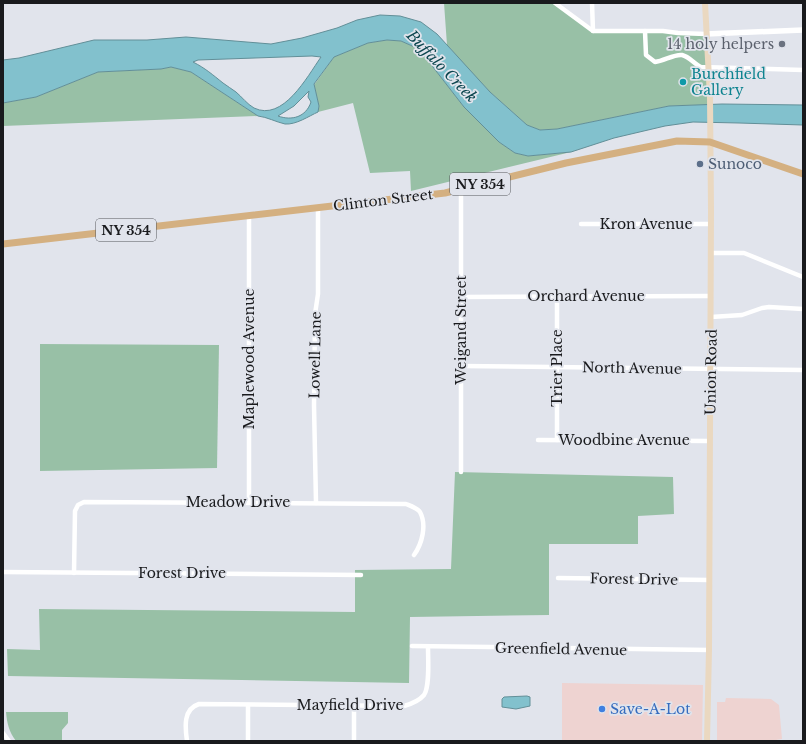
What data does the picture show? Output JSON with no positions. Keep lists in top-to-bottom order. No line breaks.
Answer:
{"streets":{"main road":["NY 354","Clinton Street","Union Road"],"street":["Kron Avenue","Orchard Avenue","Weigand Street","Lowell Lane","Maplewood Avenue","Trier Place","North Avenue","Woodbine Avenue","Meadow Drive","Forest Drive","Greenfield Avenue","Mayfield Drive"]},"crossings":[["Clinton Street","Weigand Street"],["Clinton Street","Lowell Lane"],["Clinton Street","Maplewood Avenue"],["Clinton Street","Union Road"],["Kron Avenue","Union Road"],["Orchard Avenue","Weigand Street"],["Orchard Avenue","Trier Place"],["Orchard Avenue","Union Road"],["Weigand Street","North Avenue"],["Lowell Lane","Meadow Drive"],["Maplewood Avenue","Meadow Drive"],["Trier Place","North Avenue"],["Trier Place","Woodbine Avenue"],["North Avenue","Union Road"],["Union Road","Woodbine Avenue"],["Union Road","Forest Drive"],["Union Road","Greenfield Avenue"],["Meadow Drive","Forest Drive"],["Greenfield Avenue","Mayfield Drive"]],"water":["Buffalo Creek"],"places":["14 holy helpers","Burchfield Gallery","Sunoco","Save-A-Lot"]}
